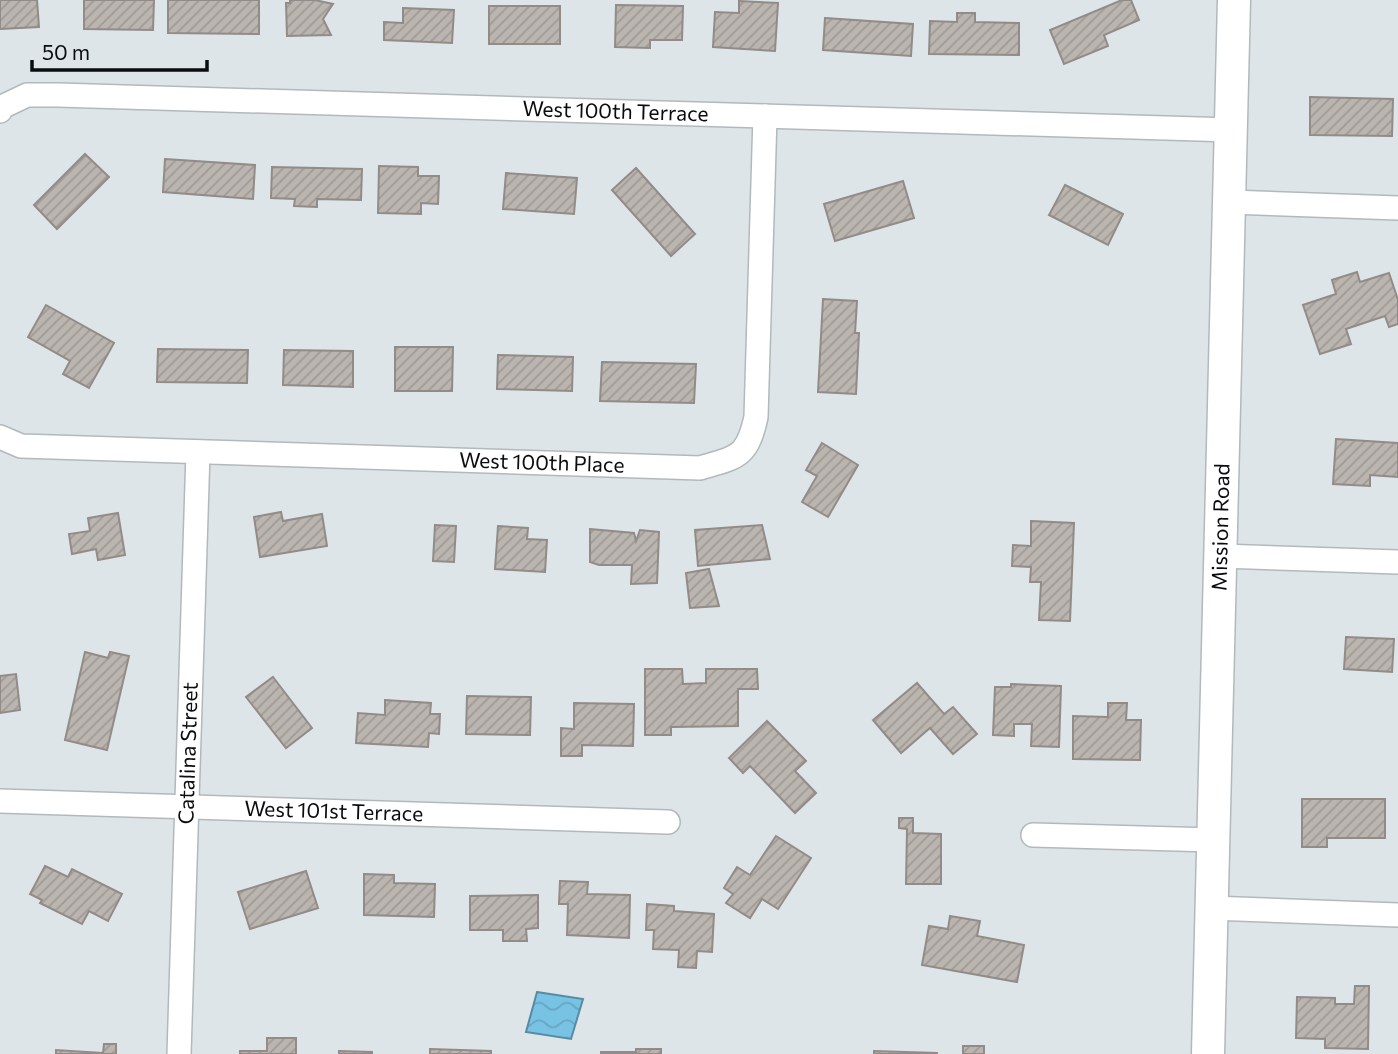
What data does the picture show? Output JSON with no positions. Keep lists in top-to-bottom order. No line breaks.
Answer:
{"streets":{"main road":["Mission Road"],"street":["West 100th Terrace","West 100th Place","Catalina Street","West 101st Terrace"]},"crossings":[["West 100th Terrace","West 100th Place"],["West 100th Terrace","Mission Road"],["West 100th Place","Catalina Street"],["Catalina Street","West 101st Terrace"]],"scale_bar":"50 m"}
